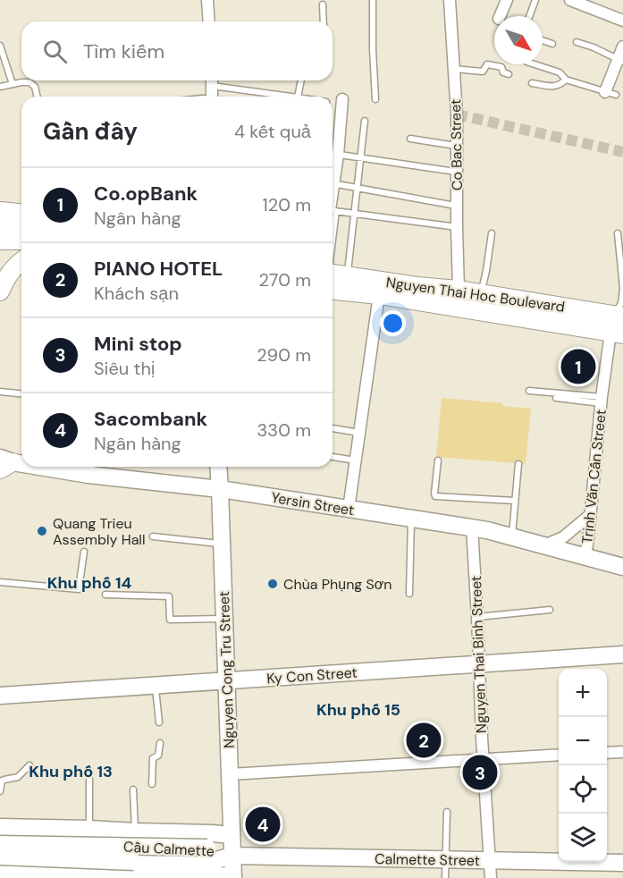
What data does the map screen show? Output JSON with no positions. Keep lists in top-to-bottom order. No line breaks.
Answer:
{"streets":{"main road":["Nguyen Thai Hoc Boulevard"],"street":["Co Bac Street","Trịnh Văn Cấn Street","Yersin Street","Nguyen Thai Binh Street","Nguyen Cong Tru Street","Ky Con Street","Cầu Calmette","Calmette Street"]},"crossings":[["Co Bac Street","Nguyen Thai Hoc Boulevard"],["Nguyen Thai Hoc Boulevard","Trịnh Văn Cấn Street"],["Trịnh Văn Cấn Street","Yersin Street"],["Yersin Street","Nguyen Thai Binh Street"],["Yersin Street","Nguyen Cong Tru Street"],["Nguyen Thai Binh Street","Ky Con Street"],["Nguyen Thai Binh Street","Calmette Street"],["Nguyen Cong Tru Street","Ky Con Street"],["Nguyen Cong Tru Street","Cầu Calmette"],["Nguyen Cong Tru Street","Calmette Street"],["Cầu Calmette","Calmette Street"]],"districts":["Khu phố 14","Khu phố 15","Khu phố 13"],"places":["Quang Trieu Assembly Hall","Chùa Phụng Sơn"],"north":"bottom right","page":{"search":"Tìm kiếm","heading":["Gần đây","4 kết quả"],"list":[{"mark":"1","name":"Co.opBank","note":"Ngân hàng","value":"120 m"},{"mark":"2","name":"PIANO HOTEL","note":"Khách sạn","value":"270 m"},{"mark":"3","name":"Mini stop","note":"Siêu thị","value":"290 m"},{"mark":"4","name":"Sacombank","note":"Ngân hàng","value":"330 m"}],"pins":["1","2","3","4"],"map_buttons":["+","−"]}}
